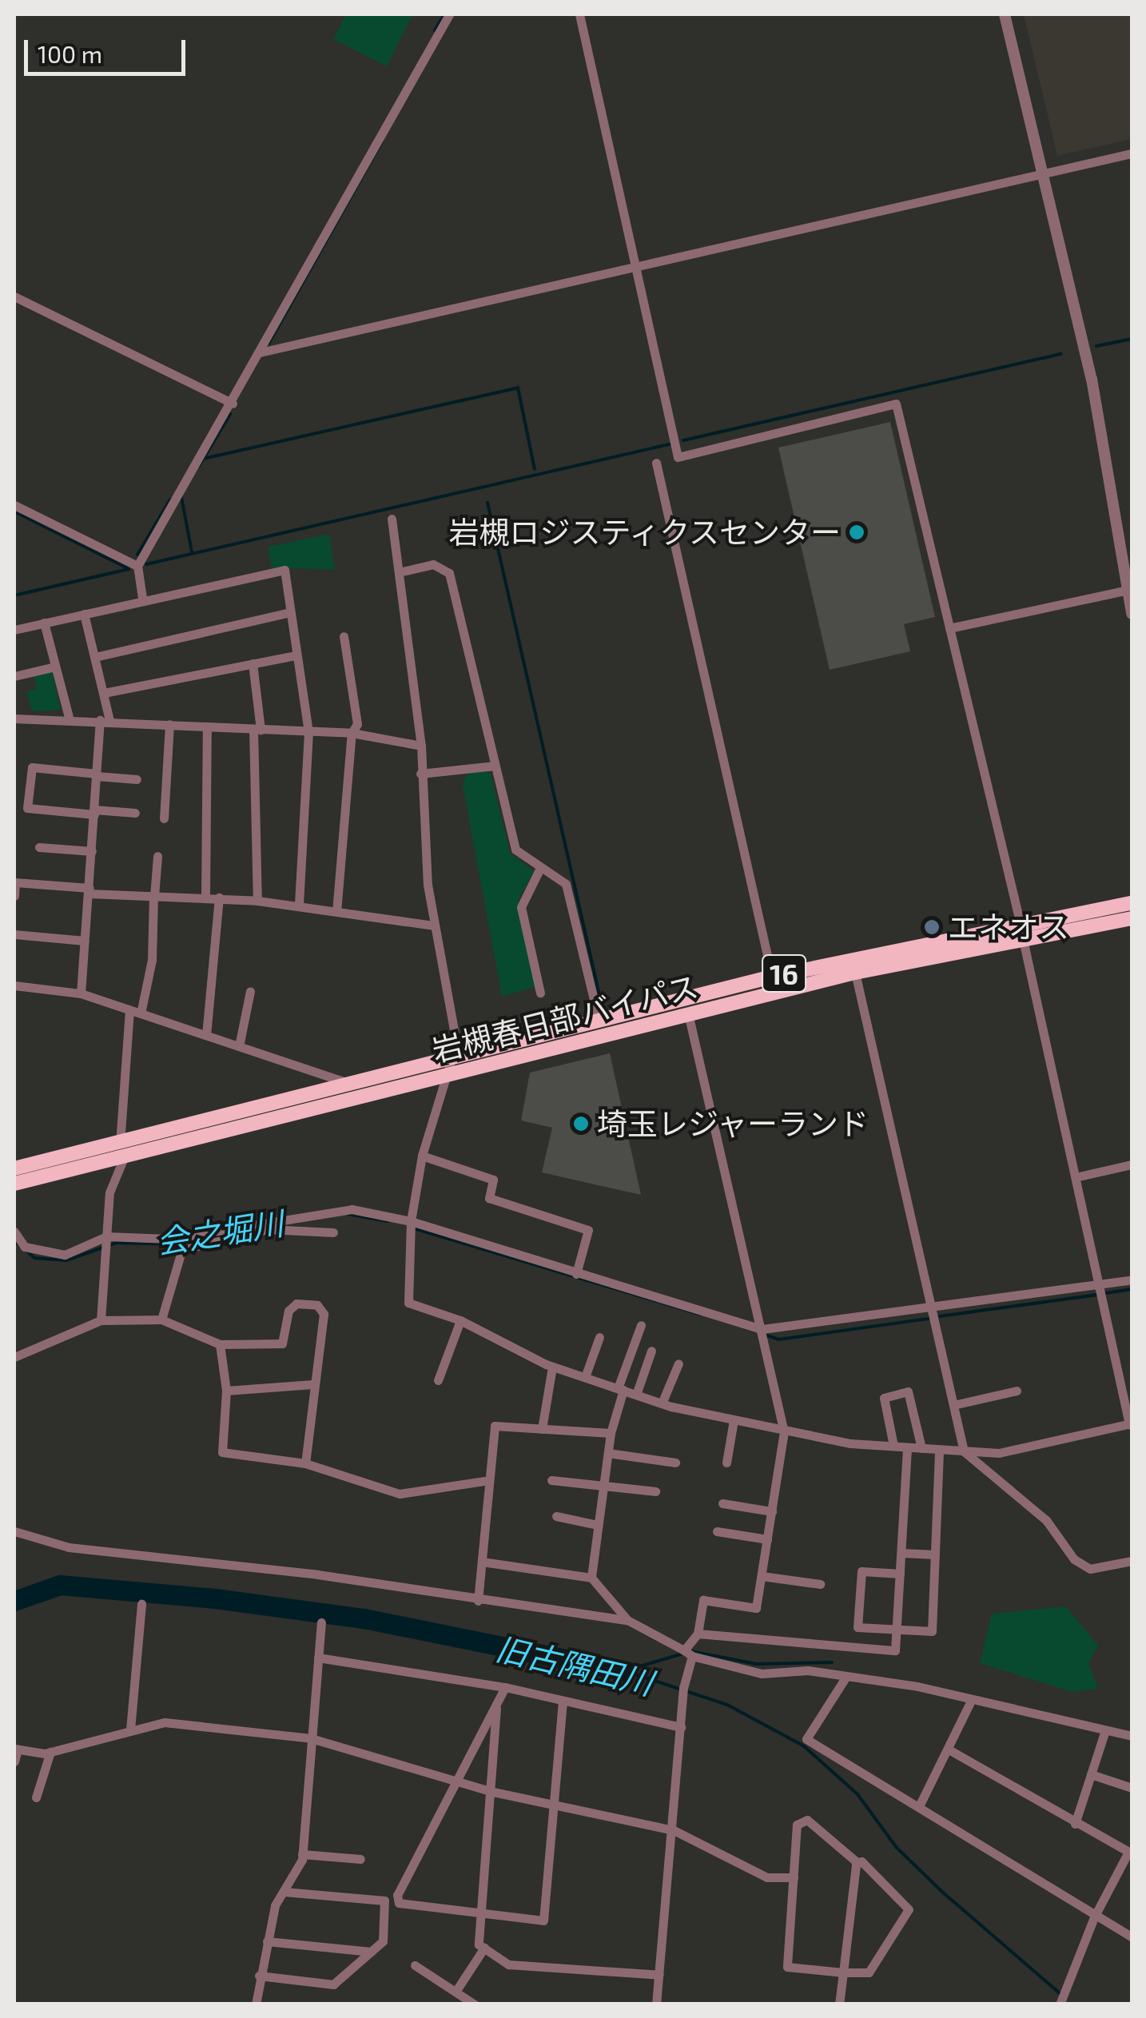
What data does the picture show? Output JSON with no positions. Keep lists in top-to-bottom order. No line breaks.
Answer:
{"streets":{"highway":["16","岩槻春日部バイパス"]},"water":["会之堀川","旧古隅田川"],"places":["岩槻ロジスティクスセンター","エネオス","埼玉レジャーランド"],"scale_bar":"100 m"}
